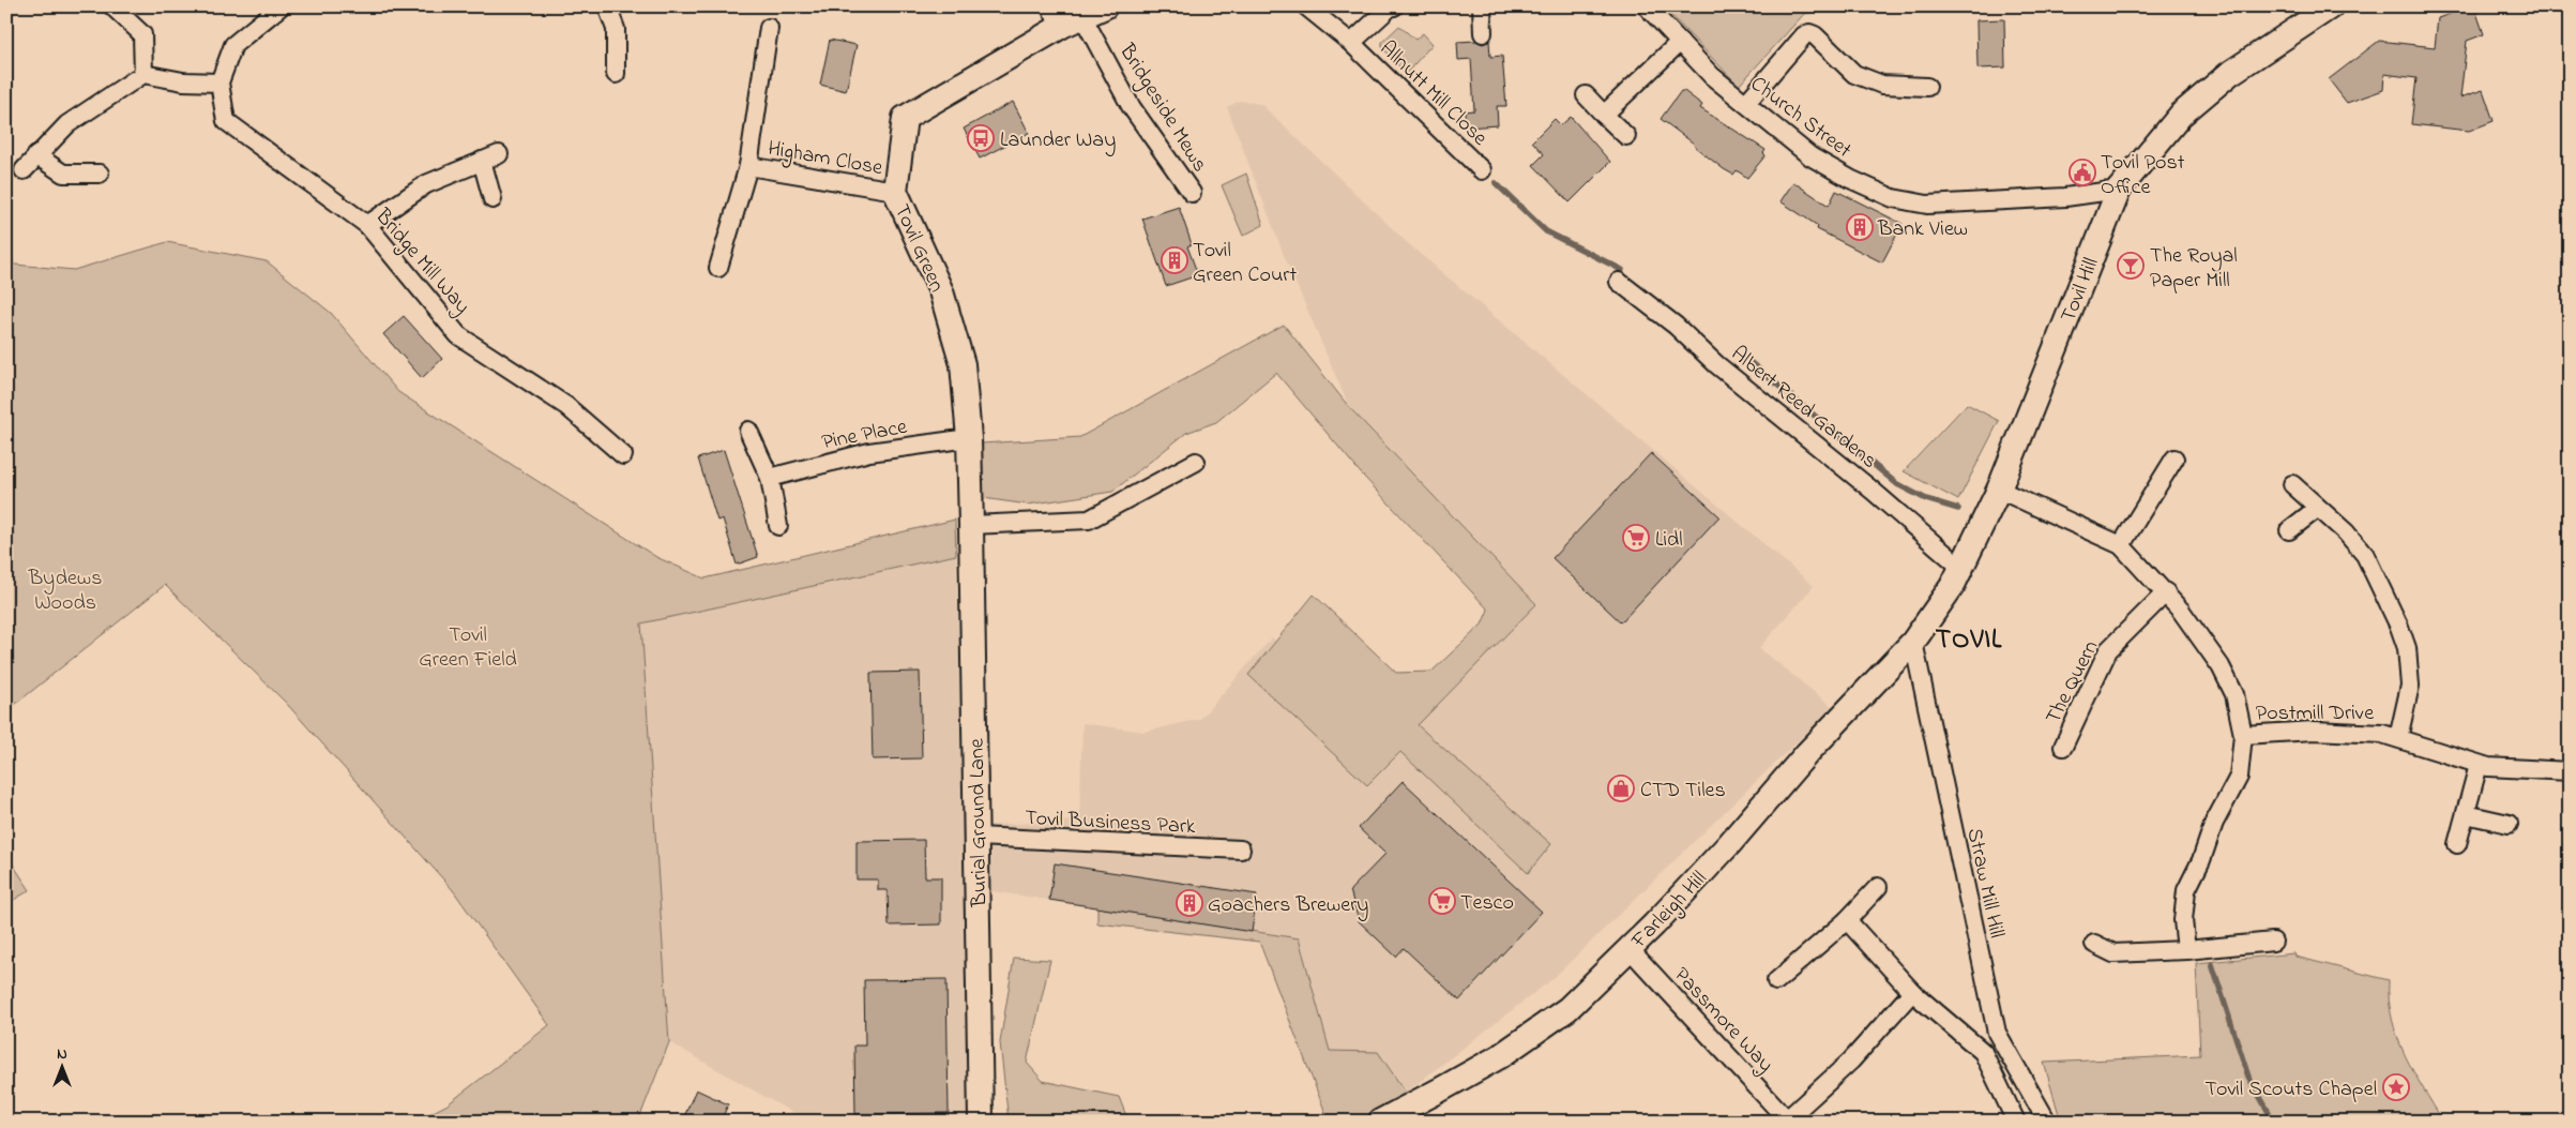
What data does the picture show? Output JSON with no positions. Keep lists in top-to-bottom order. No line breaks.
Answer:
{"streets":{"main road":["Tovil Green","Tovil Hill","Burial Ground Lane","Farleigh Hill"],"street":["Allnutt Mill Close","Bridgeside Mews","Church Street","Higham Close","Bridge Mill Way","Albert Reed Gardens","Pine Place","The Quern","Postmill Drive","Tovil Business Park","Straw Mill Hill","Passmore Way"]},"crossings":[["Bridgeside Mews","Tovil Green"],["Church Street","Tovil Hill"],["Higham Close","Tovil Green"],["Tovil Green","Pine Place"],["Tovil Green","Burial Ground Lane"],["Tovil Hill","Albert Reed Gardens"],["Tovil Hill","Straw Mill Hill"],["Tovil Hill","Farleigh Hill"],["Tovil Business Park","Burial Ground Lane"],["Straw Mill Hill","Farleigh Hill"],["Farleigh Hill","Passmore Way"]],"districts":["TOVIL"],"parks":["Bydews Woods","Tovil Green Field"],"places":{"bus stop":["Launder Way"],"public building":["Tovil Post Office"],"building":["Bank View","Tovil Green Court","Goachers Brewery"],"bar":["The Royal Paper Mill"],"supermarket":["Lidl","Tesco"],"shop":["CTD Tiles"],"place":["Tovil Scouts Chapel"]},"north":"top"}
